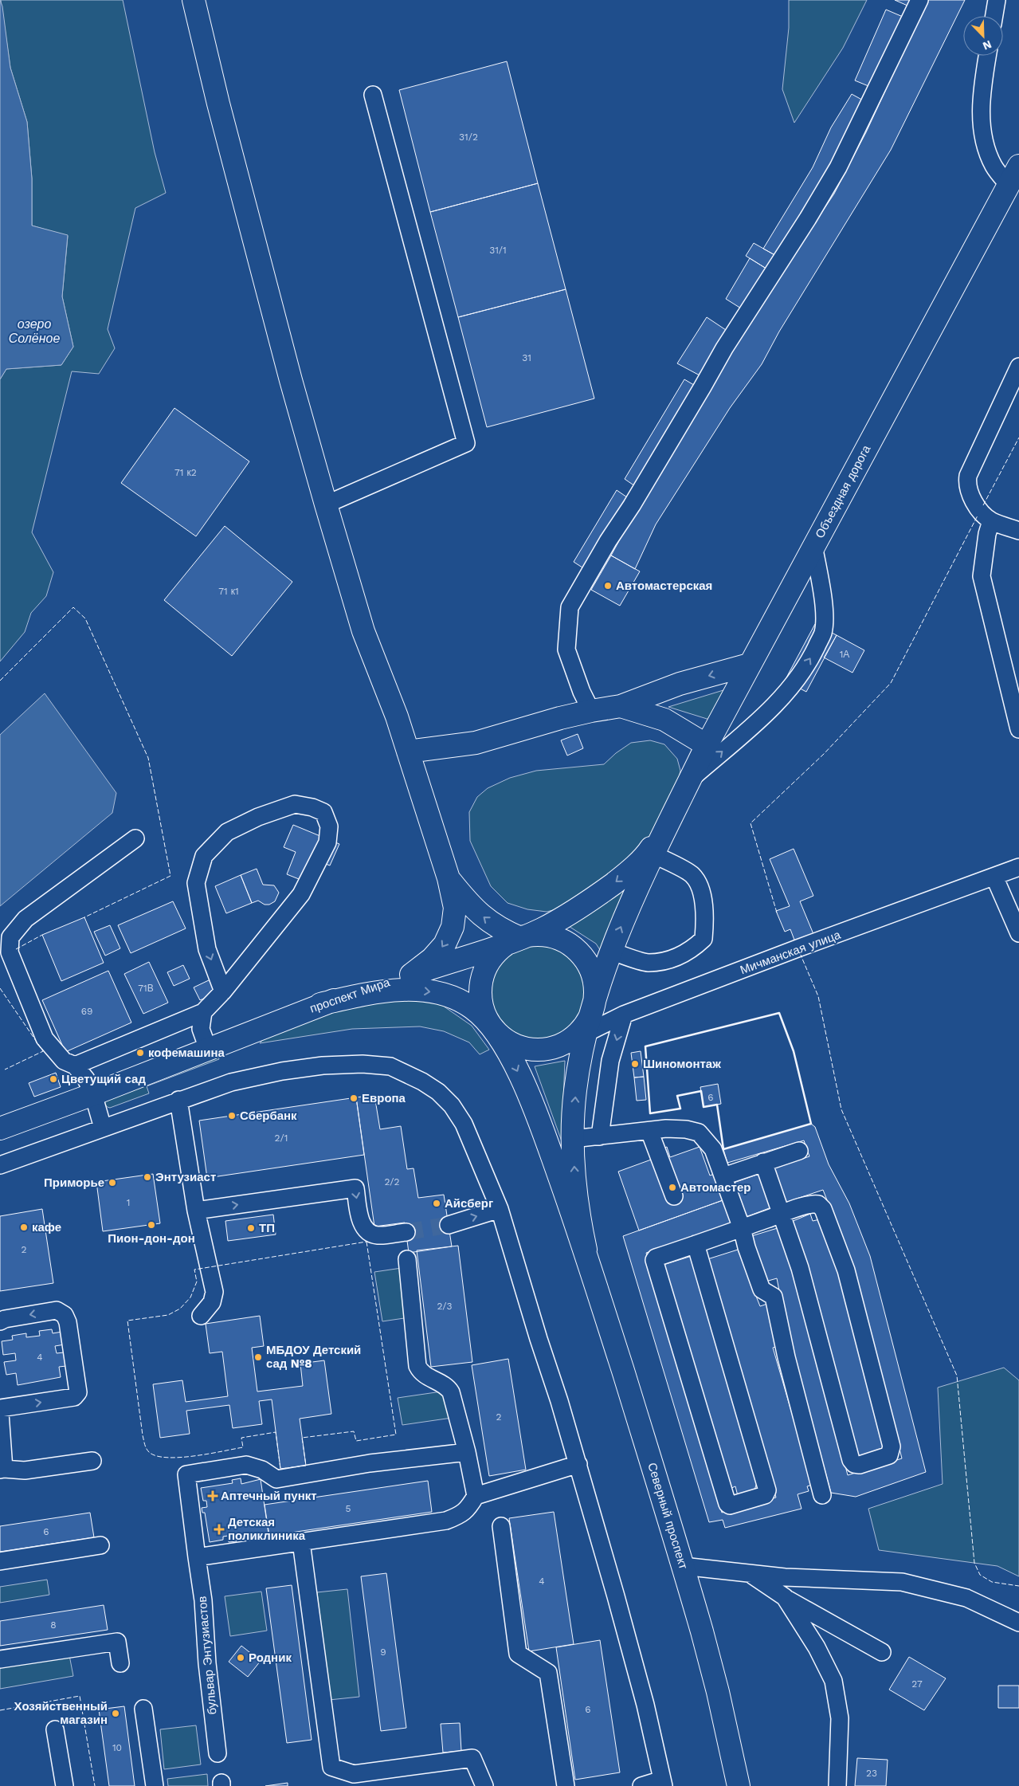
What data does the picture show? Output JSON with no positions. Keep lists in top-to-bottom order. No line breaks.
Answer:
{"streets":{"main road":["Объездная дорога","проспект Мира","Северный проспект"],"street":["Мичманская улица","бульвар Энтузиастов"]},"crossings":[["Объездная дорога","проспект Мира"],["Мичманская улица","проспект Мира"]],"water":["озеро Солёное"],"places":{"other":["Автомастерская","кофемашина","Шиномонтаж","Цветущий сад","Европа","Сбербанк","Энтузиаст","Приморье","Автомастер","Айсберг","Пион-дон-дон","кафе","ТП","МБДОУ Детский сад №8","Родник","Хозяйственный магазин"],"health":["Аптечный пункт","Детская поликлиника"]},"house_numbers":["31/2","31/1","31","71 к2","71 к1","1А","71В","69","6","2/1","2/2","1","2","2/3","4","2","5","6","4","8","9","27","6","10","23"],"north":"bottom right"}
